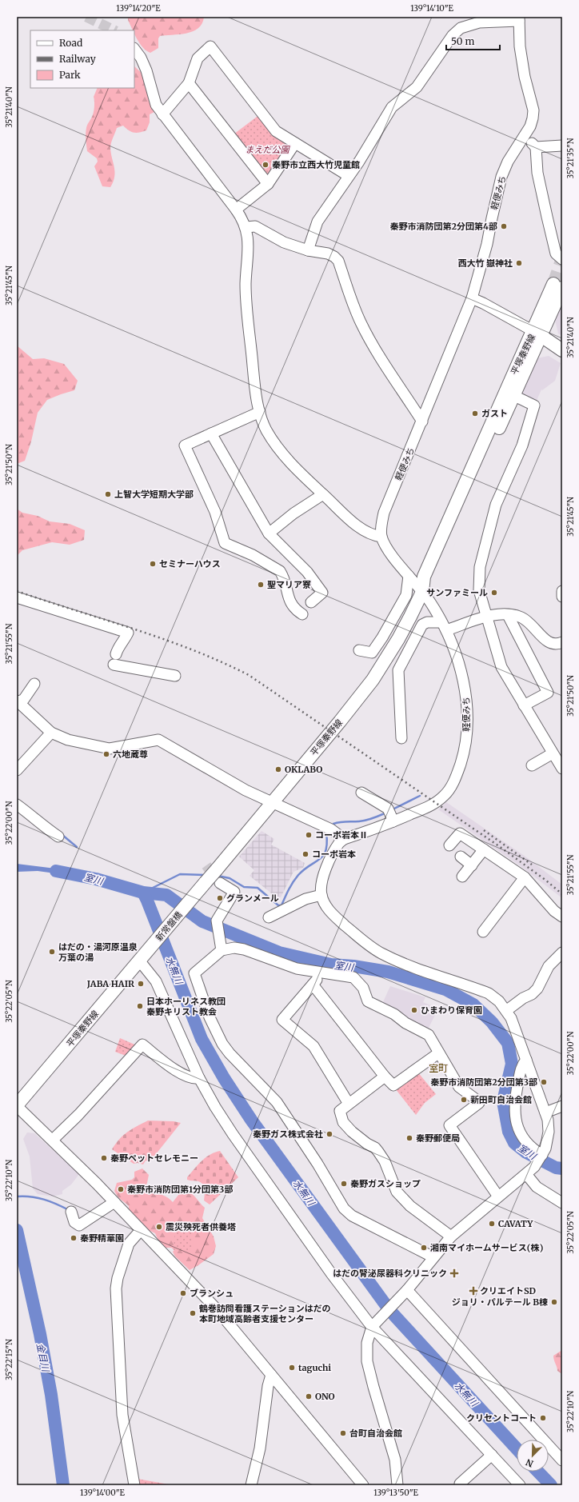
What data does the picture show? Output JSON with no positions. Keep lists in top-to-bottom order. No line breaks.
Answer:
{"streets":{"main road":["平塚秦野線","新常盤橋"],"street":["軽便みち"]},"crossings":[["軽便みち","平塚秦野線"],["平塚秦野線","新常盤橋"]],"districts":["室町"],"water":["室川","水無川","金目川"],"parks":["まえだ公園"],"places":{"other":["秦野市立西大竹児童館","秦野市消防団第2分団第4部","西大竹 嶽神社","ガスト","上智大学短期大学部","セミナーハウス","聖マリア寮","サンファミール","六地蔵尊","OKLABO","コーポ岩本Ⅱ","コーポ岩本","グランメール","はだの・湯河原温泉 万葉の湯","JABA HAIR","日本ホーリネス教団 秦野キリスト教会","ひまわり保育園","秦野市消防団第2分団第3部","新田町自治会館","秦野ガス株式会社","秦野郵便局","秦野ペットセレモニー","秦野ガスショップ","秦野市消防団第1分団第3部","CAVATY","震災殃死者供養塔","秦野精華園","湘南マイホームサービス(株)","ブランシュ","ジョリ・パルテール B棟","鶴巻訪問看護ステーションはだの 本町地域高齢者支援センター","taguchi","ONO","クリセントコート","台町自治会館"],"health":["はだの腎泌尿器科クリニック","クリエイトSD"]},"legend":["Road","Railway","Park"],"scale_bar":"50 m","north":"bottom left","coordinates":["139°14'20\"E","139°14'10\"E","35°21'40\"N","35°21'35\"N","35°21'45\"N","35°21'50\"N","35°21'55\"N","35°22'00\"N","35°22'05\"N","35°22'10\"N","35°22'15\"N","139°14'00\"E","139°13'50\"E"]}
